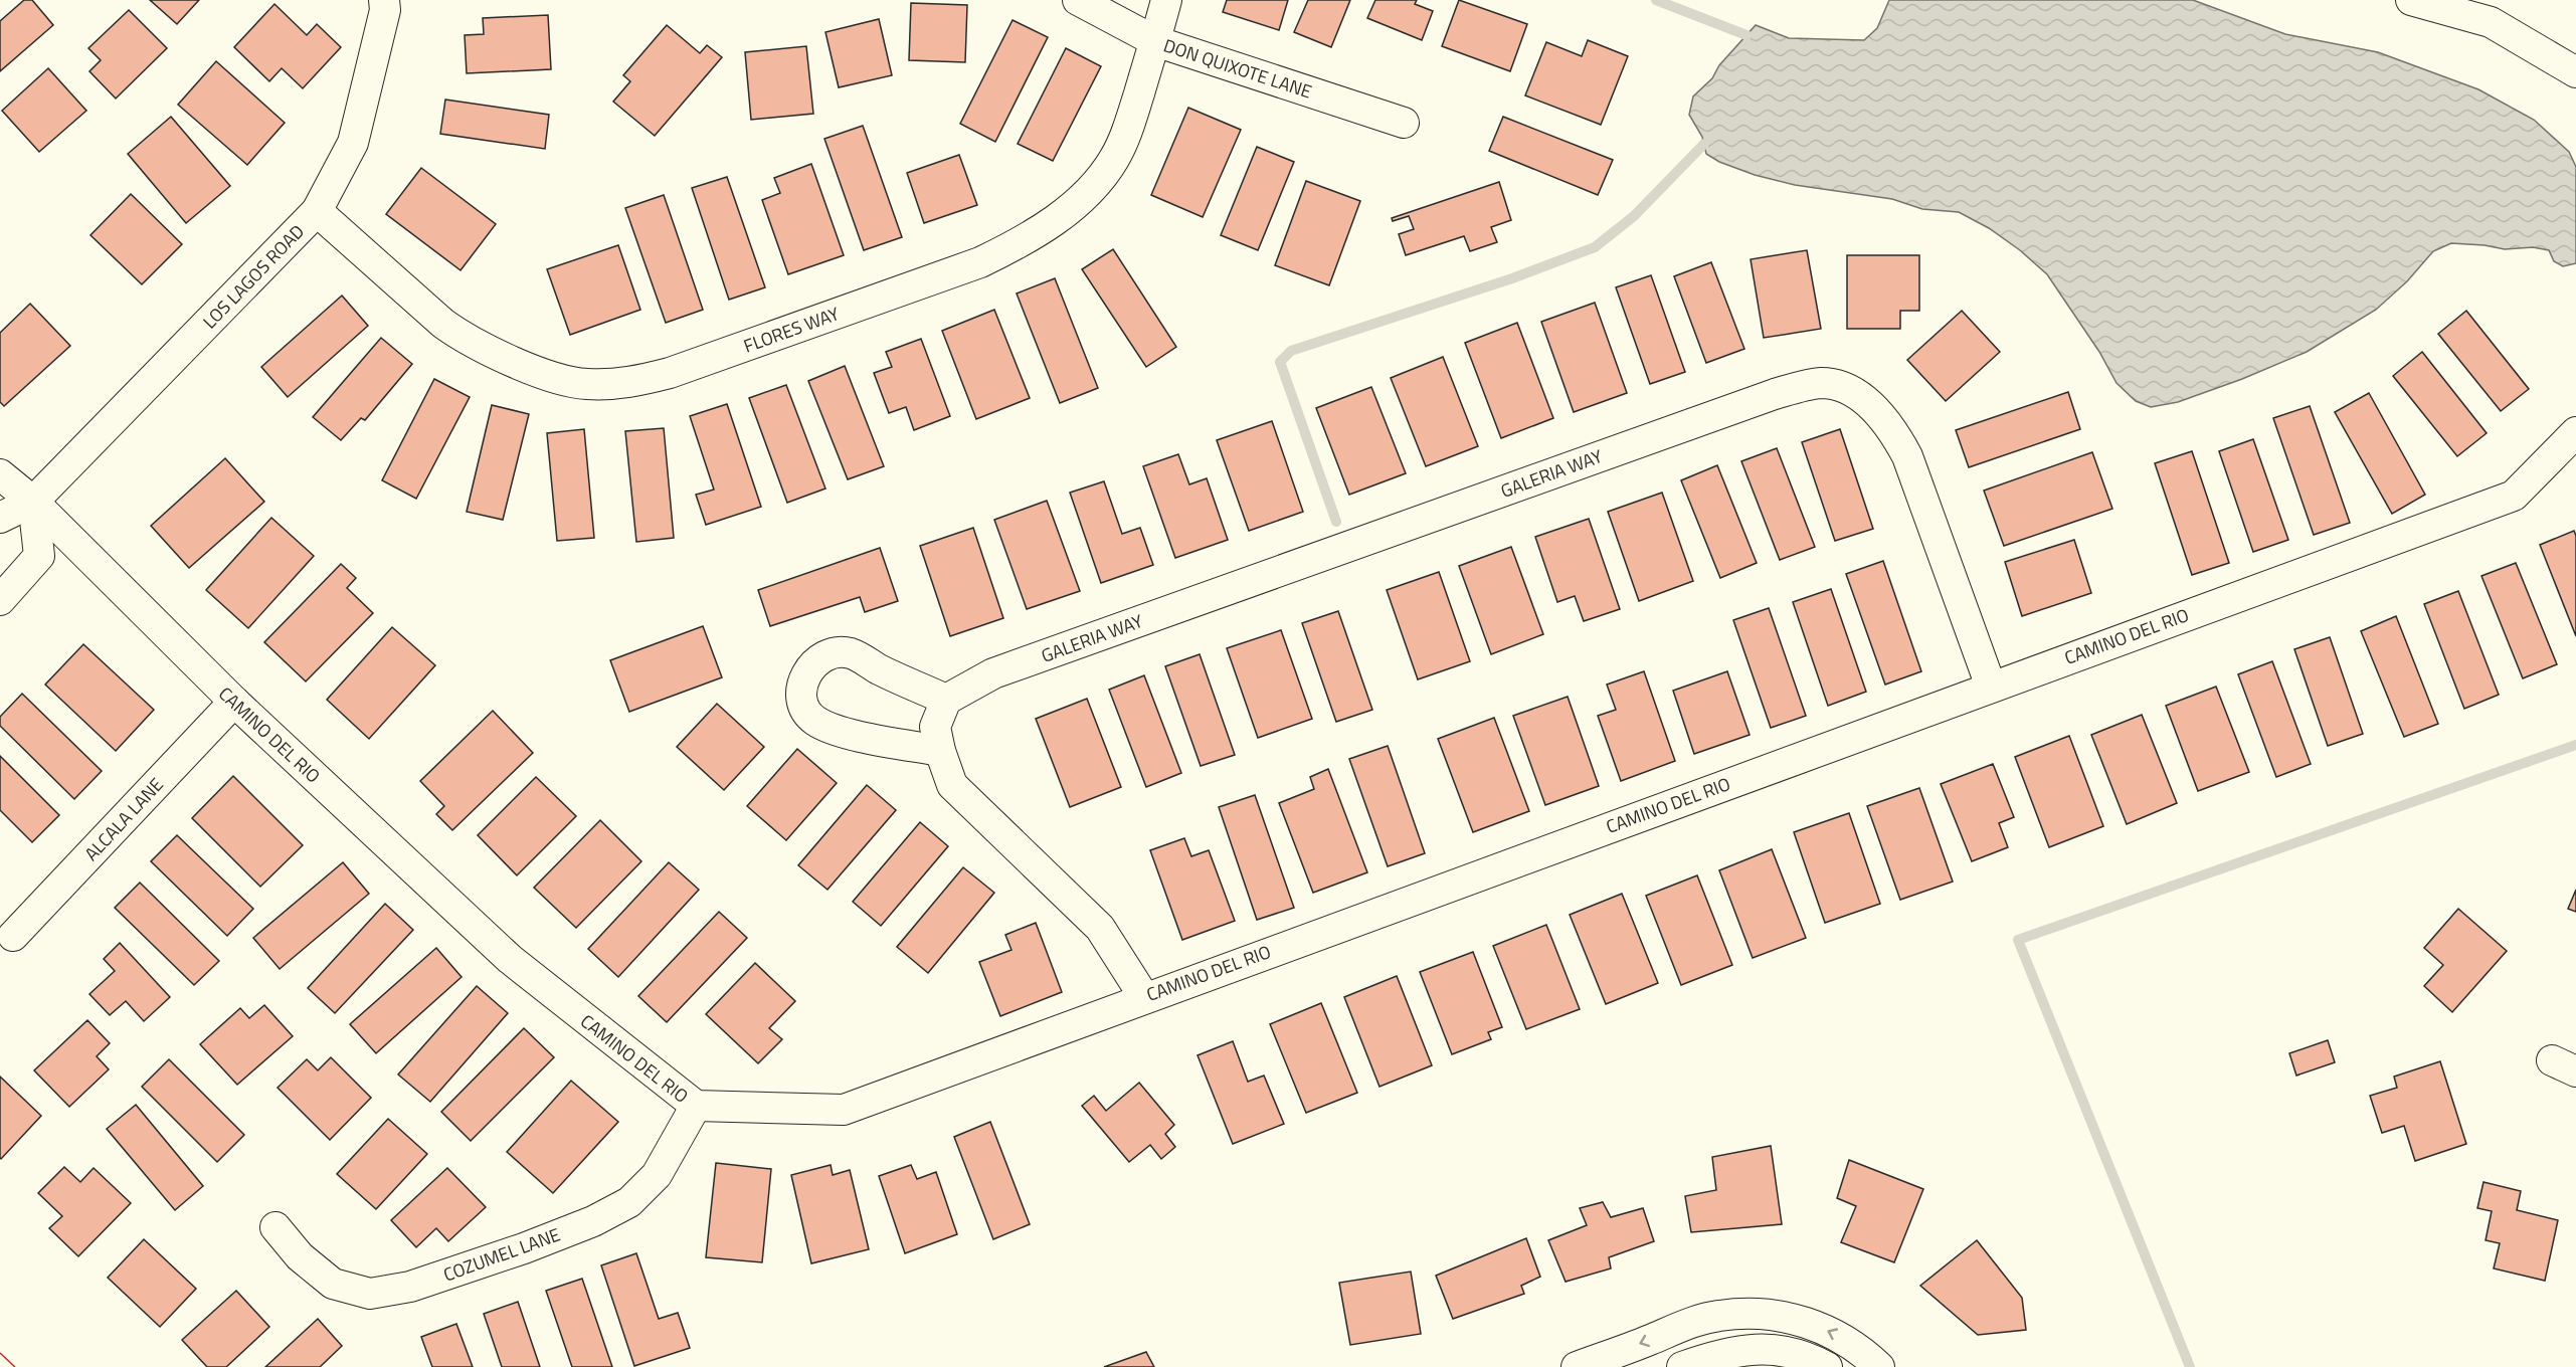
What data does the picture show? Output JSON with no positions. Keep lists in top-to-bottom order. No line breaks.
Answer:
{"streets":{"street":["DON QUIXOTE LANE","LOS LAGOS ROAD","FLORES WAY","GALERIA WAY","CAMINO DEL RIO","ALCALA LANE","COZUMEL LANE"]},"crossings":[["DON QUIXOTE LANE","FLORES WAY"],["LOS LAGOS ROAD","FLORES WAY"],["LOS LAGOS ROAD","CAMINO DEL RIO"],["GALERIA WAY","CAMINO DEL RIO"],["CAMINO DEL RIO","ALCALA LANE"],["CAMINO DEL RIO","COZUMEL LANE"]]}
